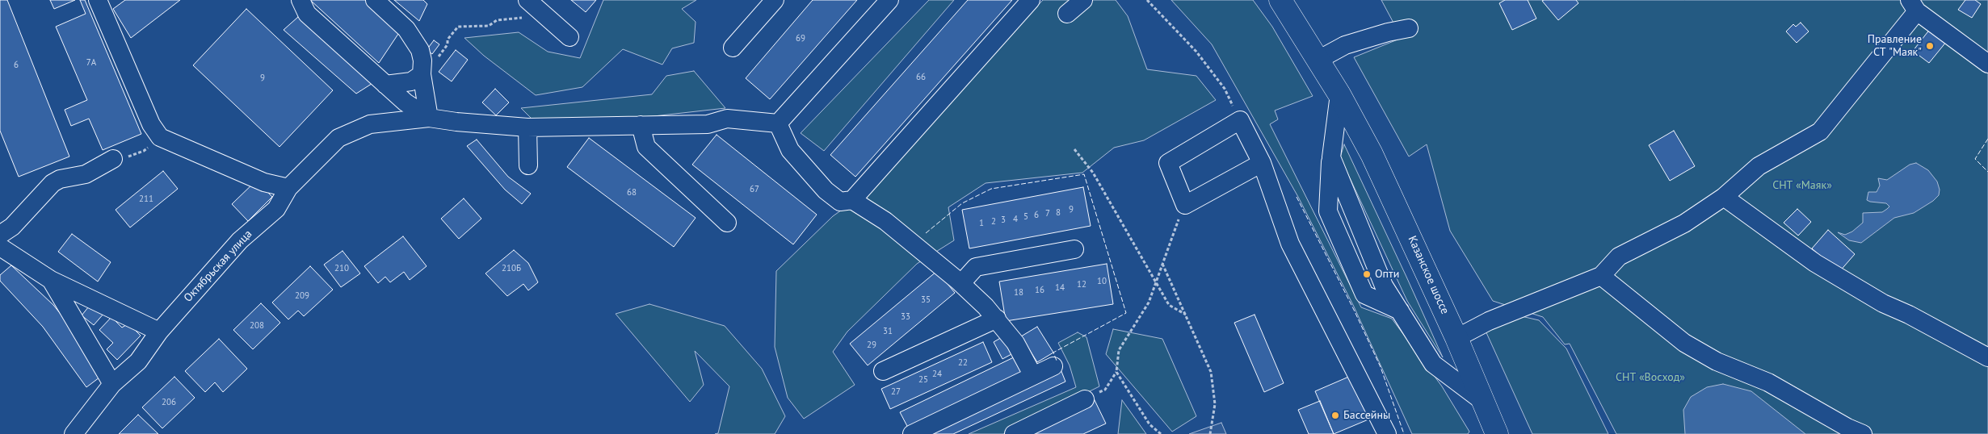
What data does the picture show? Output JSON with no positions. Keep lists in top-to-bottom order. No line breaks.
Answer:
{"streets":{"main road":["Казанское шоссе"],"street":["Октябрьская улица"]},"parks":["СНТ «Маяк»","СНТ «Восход»"],"places":["Правление СТ \"Маяк\"","Опти","Бассейны"],"house_numbers":["69","7А","6","66","9","67","68","211","9","8","7","6","5","4","3","2","1","210","210Б","10","12","14","16","18","209","35","33","208","31","29","22","24","25","27","206"]}
